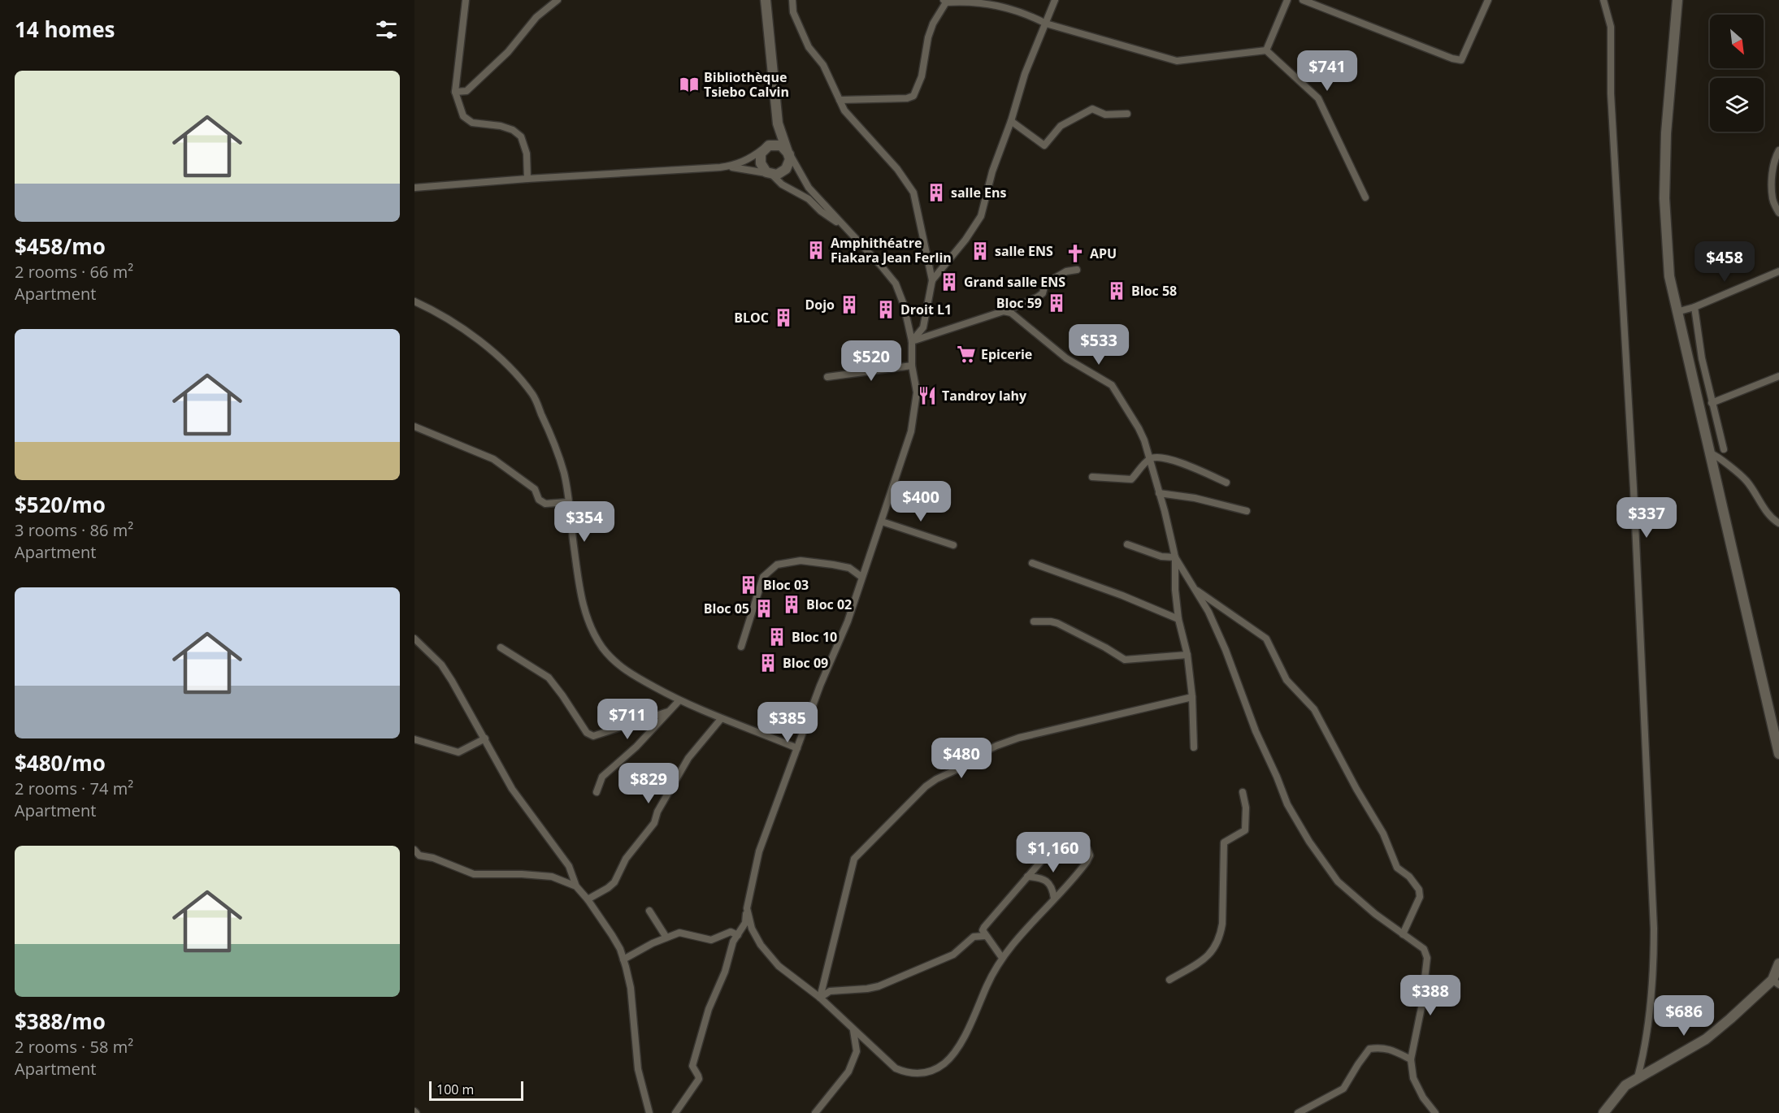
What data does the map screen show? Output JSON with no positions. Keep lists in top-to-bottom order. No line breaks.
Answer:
{"places":{"library":["Bibliothèque Tsiebo Calvin"],"building":["salle Ens","Amphithéatre Fiakara Jean Ferlin","salle ENS","Grand salle ENS","Bloc 58","Bloc 59","Dojo","Droit L1","BLOC","Bloc 03","Bloc 02","Bloc 05","Bloc 10","Bloc 09"],"church":["APU"],"supermarket":["Epicerie"],"restaurant":["Tandroy lahy"]},"scale_bar":"100 m","north":"bottom right","page":{"heading":"14 homes","price":["$741","$458","$533","$520","$400","$337","$354","$711","$385","$480","$829","$1,160","$388","$686"],"list":[{"name":"$458/mo","note":"2 rooms · 66 m² · Apartment"},{"name":"$520/mo","note":"3 rooms · 86 m² · Apartment"},{"name":"$480/mo","note":"2 rooms · 74 m² · Apartment"},{"name":"$388/mo","note":"2 rooms · 58 m² · Apartment"}],"scale":"100 m"}}
